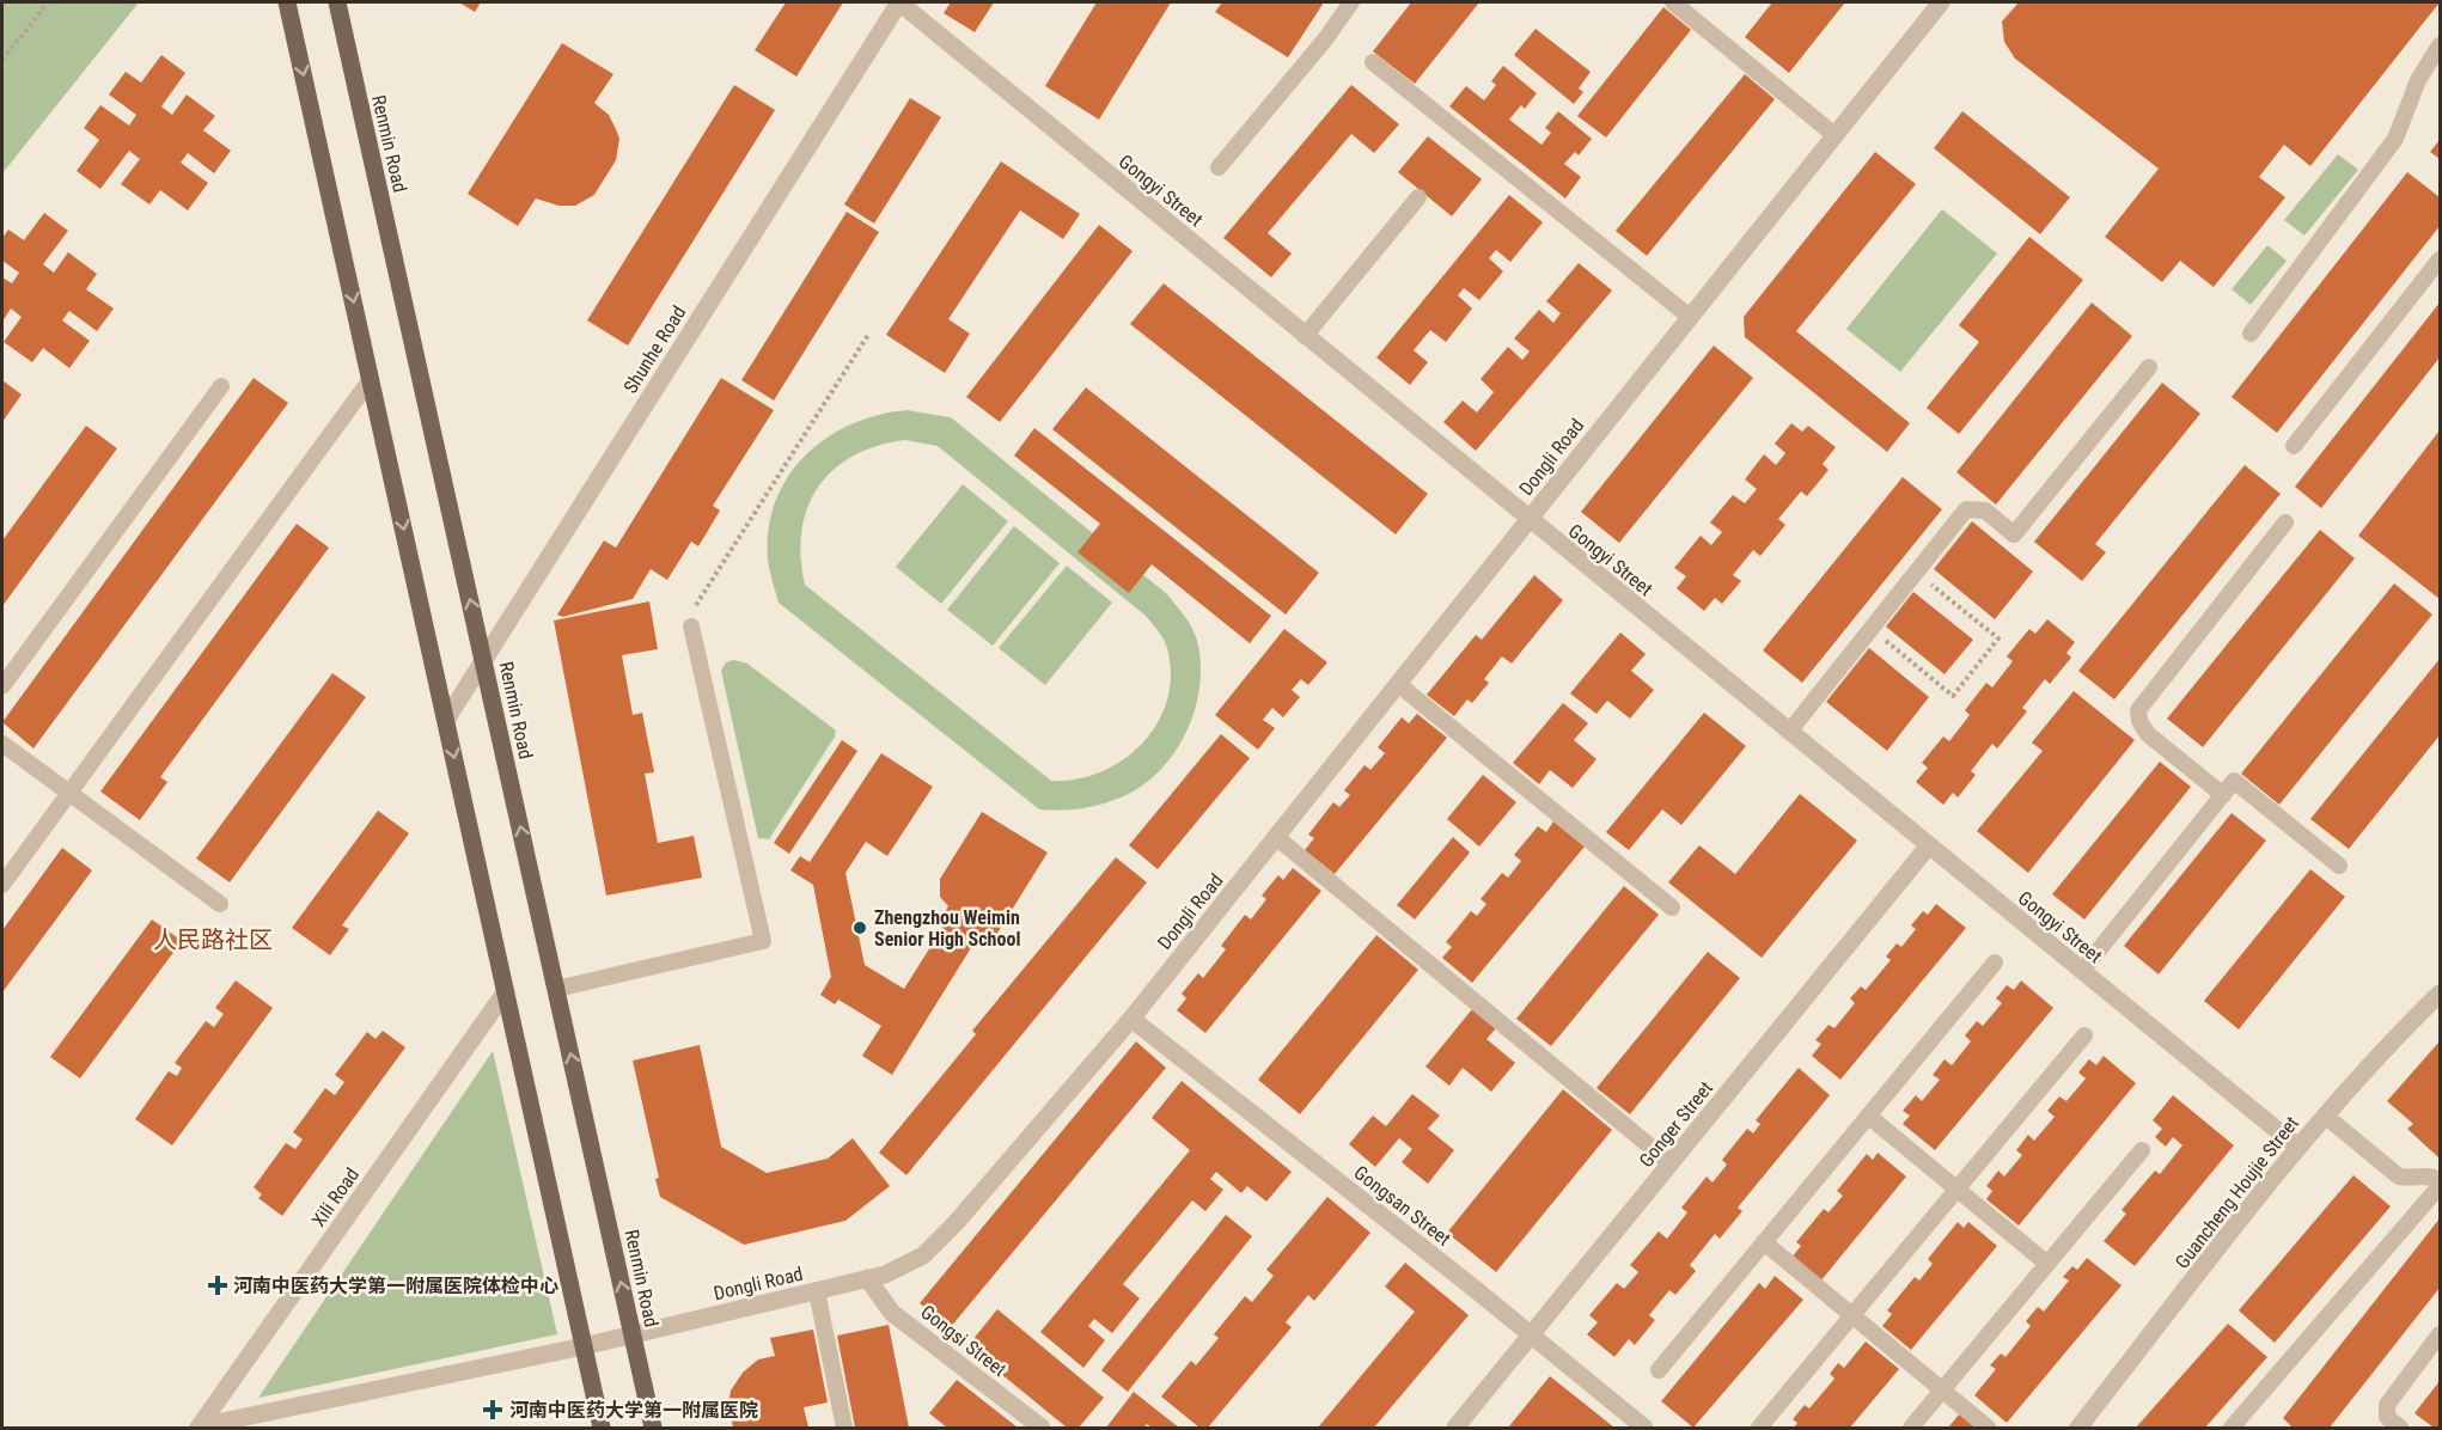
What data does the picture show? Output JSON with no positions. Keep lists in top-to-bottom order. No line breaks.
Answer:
{"streets":{"main road":["Renmin Road"],"street":["Gongyi Street","Shunhe Road","Dongli Road","Gonger Street","Guancheng Houjie Street","Xili Road","Gongsan Street","Gongsi Street"]},"crossings":[["Renmin Road","Shunhe Road"],["Renmin Road","Dongli Road"],["Gongyi Street","Shunhe Road"],["Gongyi Street","Dongli Road"],["Gongyi Street","Gonger Street"],["Gongyi Street","Guancheng Houjie Street"],["Dongli Road","Xili Road"],["Dongli Road","Gongsan Street"],["Dongli Road","Gongsi Street"],["Gonger Street","Gongsan Street"]],"districts":["人民路社区"],"places":{"other":["Zhengzhou Weimin Senior High School"],"health":["河南中医药大学第一附属医院体检中心","河南中医药大学第一附属医院"]}}
